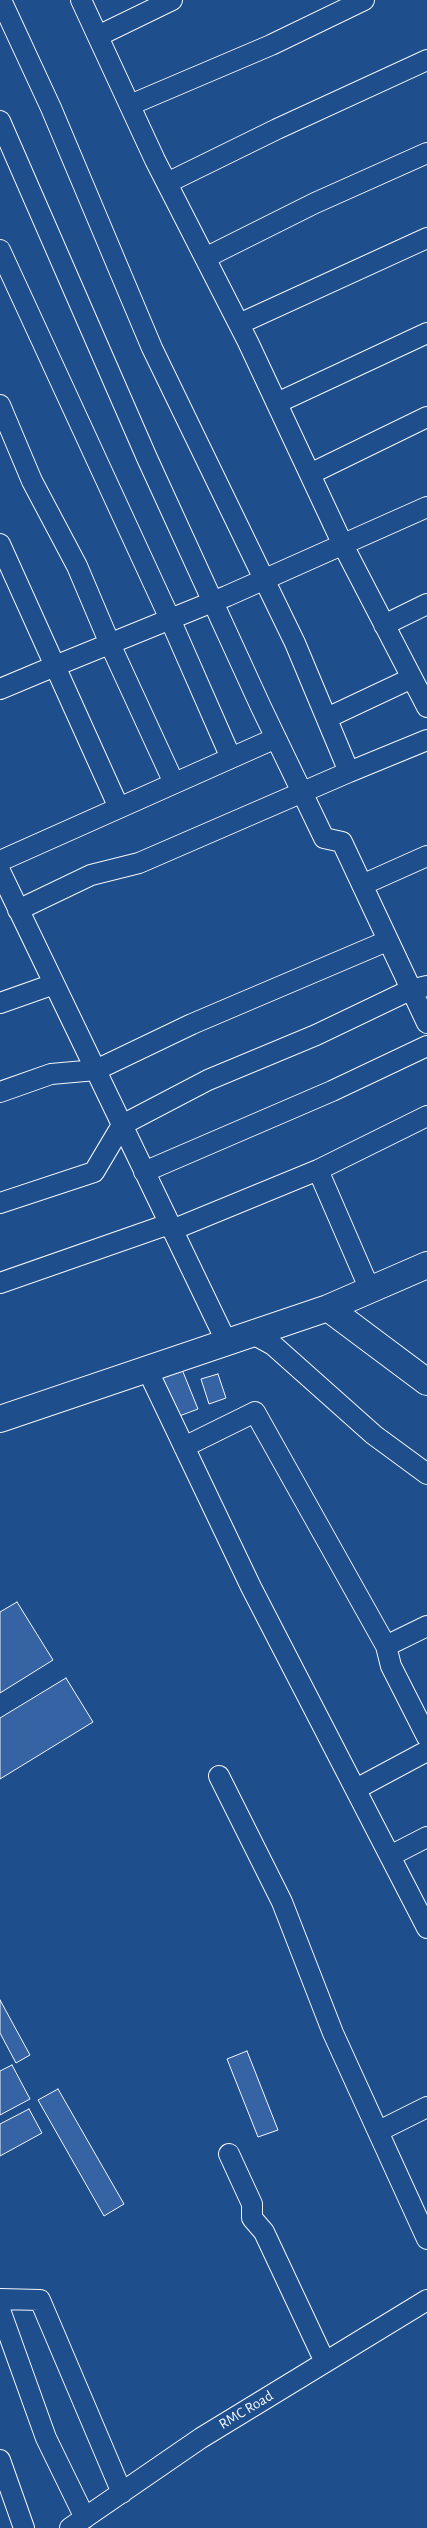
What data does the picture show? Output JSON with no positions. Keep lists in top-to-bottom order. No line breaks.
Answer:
{"streets":{"street":["RMC Road"]}}
